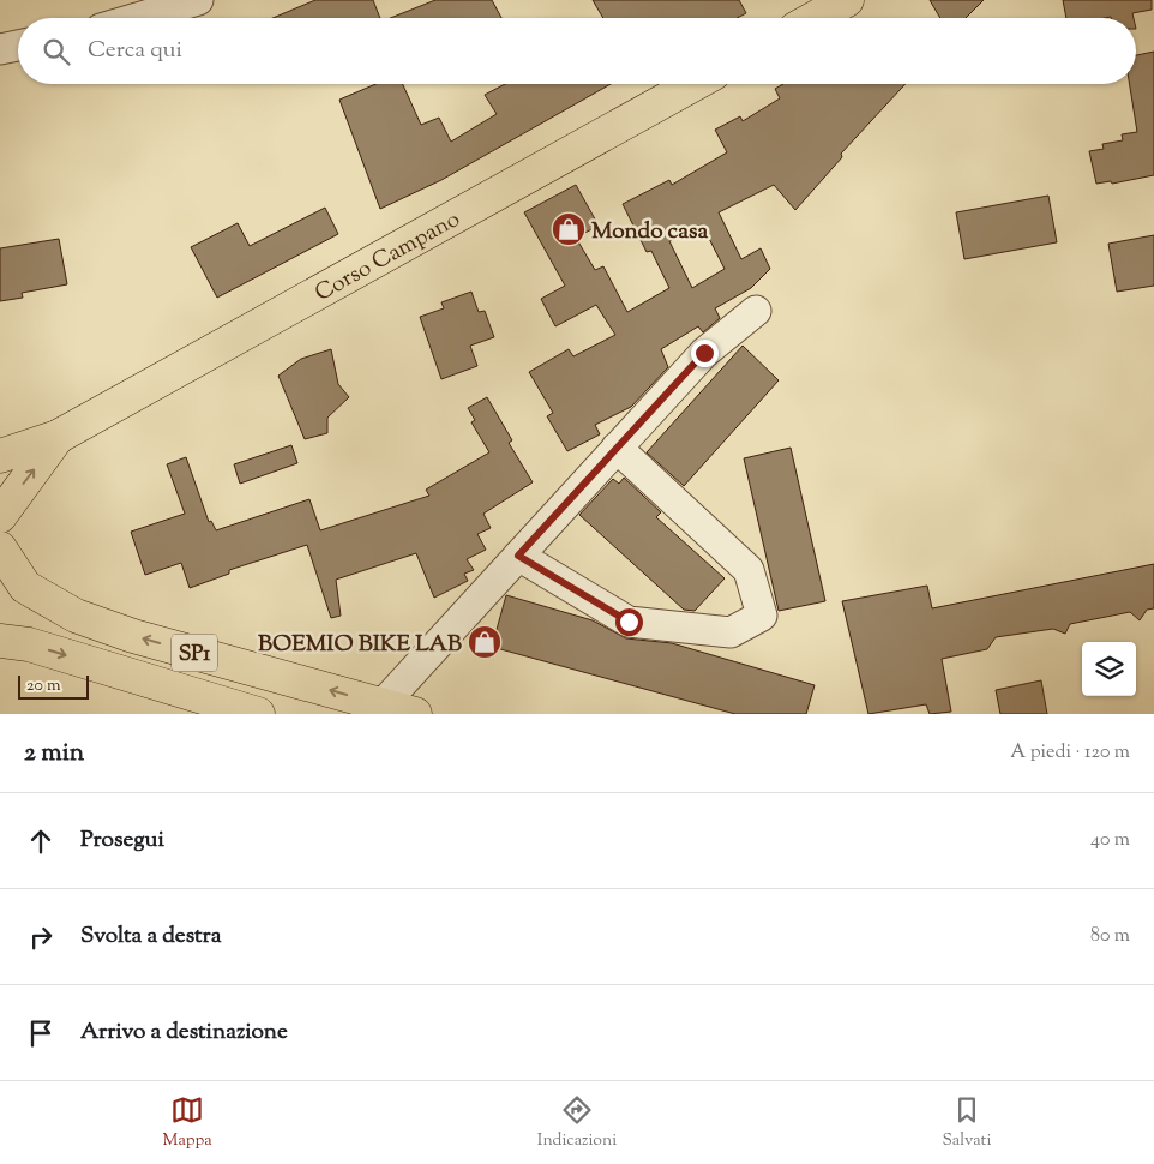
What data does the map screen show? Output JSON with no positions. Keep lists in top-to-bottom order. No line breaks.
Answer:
{"streets":{"main road":["Corso Campano","SP1"]},"places":{"shop":["Mondo casa","BOEMIO BIKE LAB"]},"scale_bar":"20 m","page":{"search":"Cerca qui","scale":"20 m","heading":["2 min","A piedi · 120 m"],"list":[["Prosegui","40 m"],["Svolta a destra","80 m"],"Arrivo a destinazione"],"nav":["Mappa","Indicazioni","Salvati"]}}
